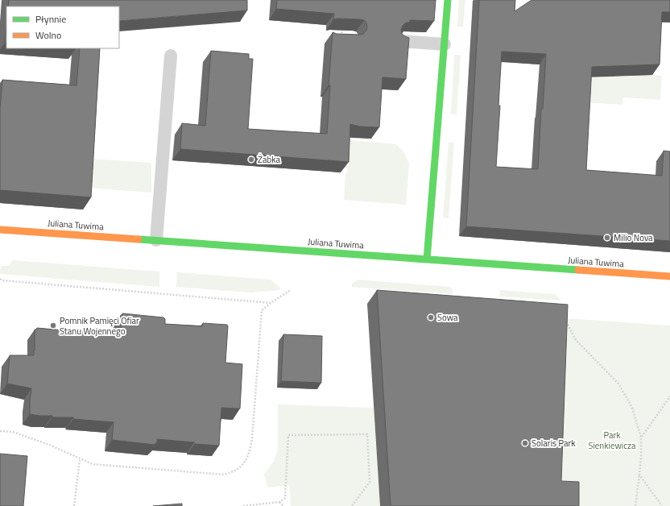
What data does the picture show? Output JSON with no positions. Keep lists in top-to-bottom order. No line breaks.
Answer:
{"streets":{"street":["Juliana Tuwima"]},"parks":["Park Sienkiewicza"],"places":["Żabka","Milio Nova","Sowa","Pomnik Pamięci Ofiar Stanu Wojennego","Solaris Park"],"legend":["Płynnie","Wolno"]}
